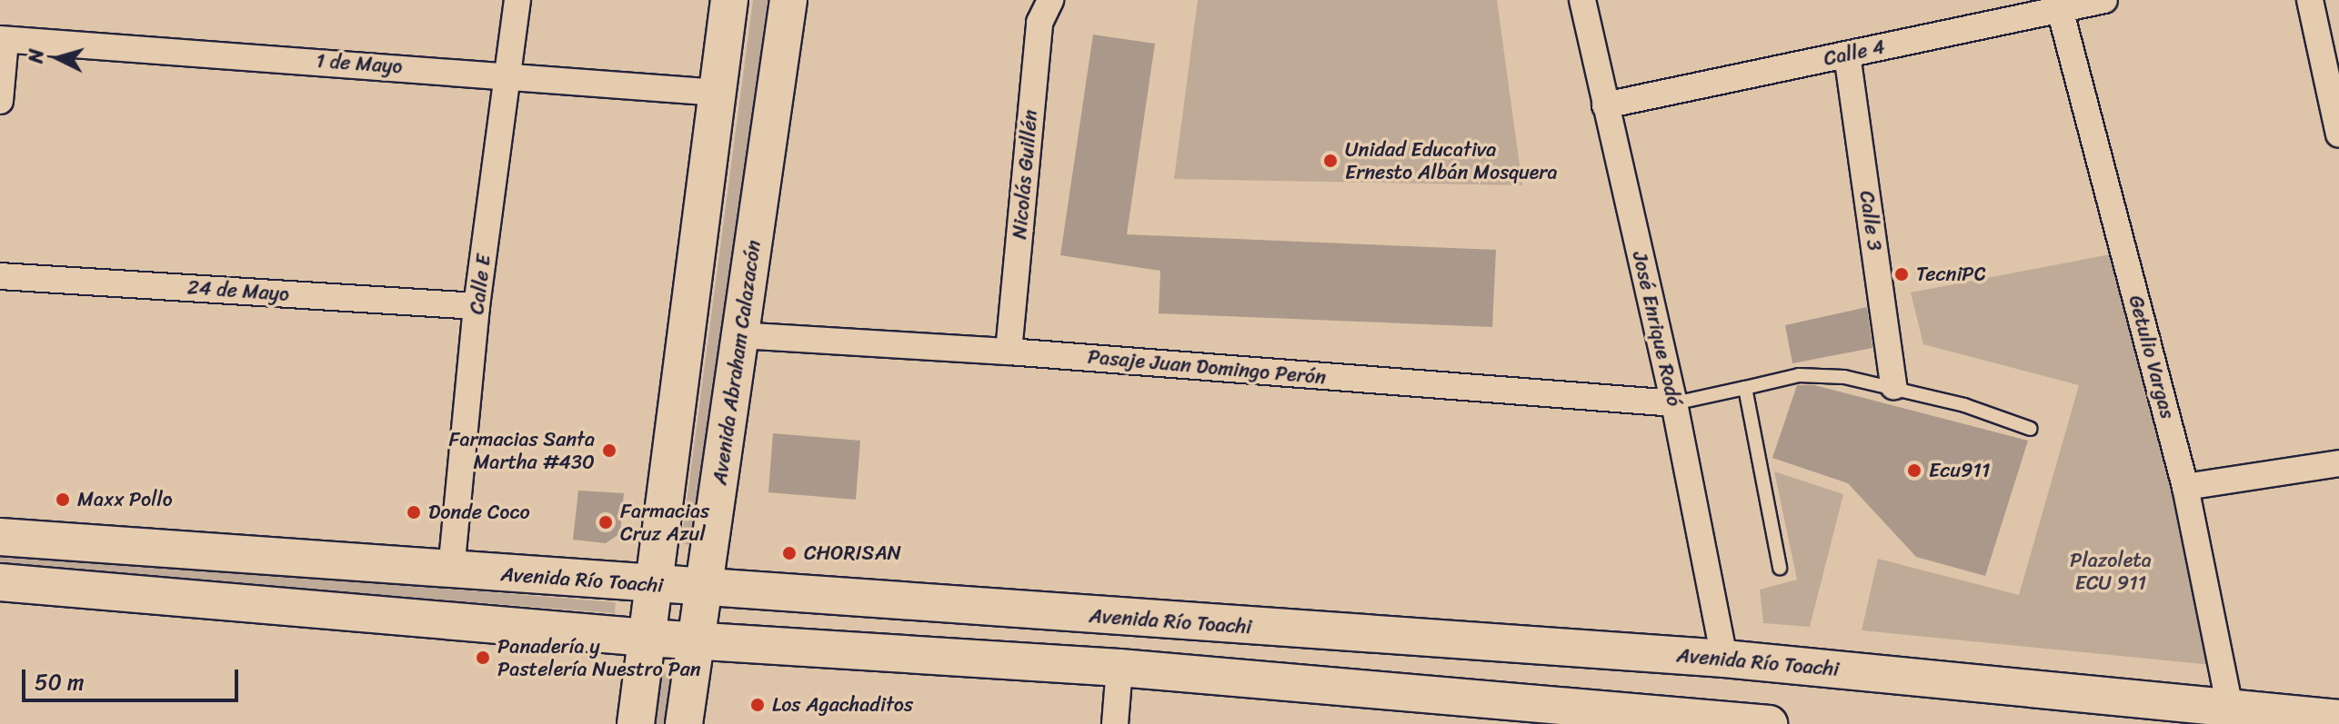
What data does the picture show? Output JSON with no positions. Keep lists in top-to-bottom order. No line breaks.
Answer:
{"streets":{"main road":["Avenida Abraham Calazacón","Avenida Río Toachi"],"street":["Calle 4","1 de Mayo","Nicolás Guillén","Calle 3","Calle E","24 de Mayo","José Enrique Rodó","Getulio Vargas","Pasaje Juan Domingo Perón"]},"crossings":[["Calle 4","Calle 3"],["Calle 4","José Enrique Rodó"],["Calle 4","Getulio Vargas"],["1 de Mayo","Calle E"],["Nicolás Guillén","Pasaje Juan Domingo Perón"],["Calle E","24 de Mayo"],["Calle E","Avenida Río Toachi"],["José Enrique Rodó","Pasaje Juan Domingo Perón"],["José Enrique Rodó","Avenida Río Toachi"],["Getulio Vargas","Avenida Río Toachi"],["Avenida Abraham Calazacón","Pasaje Juan Domingo Perón"],["Avenida Abraham Calazacón","Avenida Río Toachi"]],"parks":["Plazoleta ECU 911"],"places":["Unidad Educativa Ernesto Albán Mosquera","TecniPC","Farmacias Santa Martha #430","Ecu911","Maxx Pollo","Donde Coco","Farmacias Cruz Azul","CHORISAN","Panadería y Pastelería Nuestro Pan","Los Agachaditos"],"scale_bar":"50 m","north":"left"}
